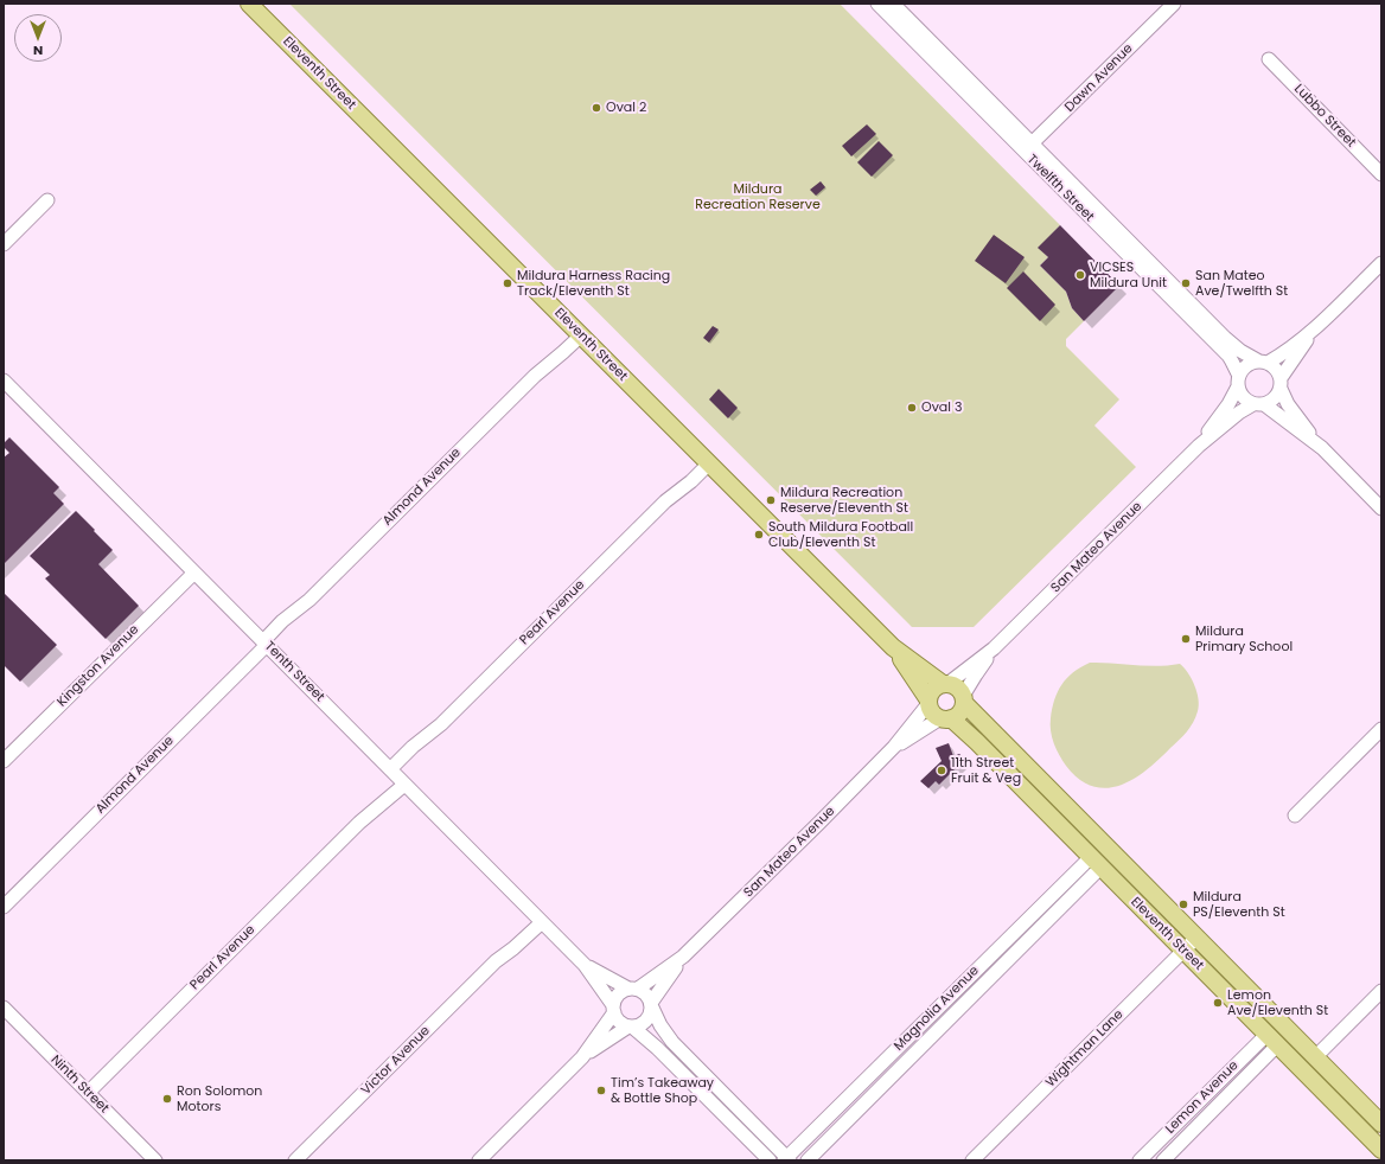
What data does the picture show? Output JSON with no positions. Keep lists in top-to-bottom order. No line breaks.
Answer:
{"streets":{"main road":["Eleventh Street"],"street":["Dawn Avenue","Lubbo Street","Twelfth Street","Almond Avenue","San Mateo Avenue","Pearl Avenue","Kingston Avenue","Tenth Street","Magnolia Avenue","Wightman Lane","Victor Avenue","Ninth Street","Lemon Avenue"]},"crossings":[["Eleventh Street","Almond Avenue"],["Eleventh Street","San Mateo Avenue"],["Eleventh Street","Pearl Avenue"],["Eleventh Street","Magnolia Avenue"],["Eleventh Street","Wightman Lane"],["Eleventh Street","Lemon Avenue"],["Dawn Avenue","Twelfth Street"],["Twelfth Street","San Mateo Avenue"],["Almond Avenue","Tenth Street"],["San Mateo Avenue","Tenth Street"],["Pearl Avenue","Tenth Street"],["Pearl Avenue","Ninth Street"],["Kingston Avenue","Tenth Street"],["Tenth Street","Victor Avenue"]],"parks":["Mildura Recreation Reserve"],"places":["Oval 2","VICSES Mildura Unit","Mildura Harness Racing Track/Eleventh St","San Mateo Ave/Twelfth St","Oval 3","Mildura Recreation Reserve/Eleventh St","South Mildura Football Club/Eleventh St","Mildura Primary School","11th Street Fruit & Veg","Mildura PS/Eleventh St","Lemon Ave/Eleventh St","Tim’s Takeaway & Bottle Shop","Ron Solomon Motors"],"north":"bottom"}
